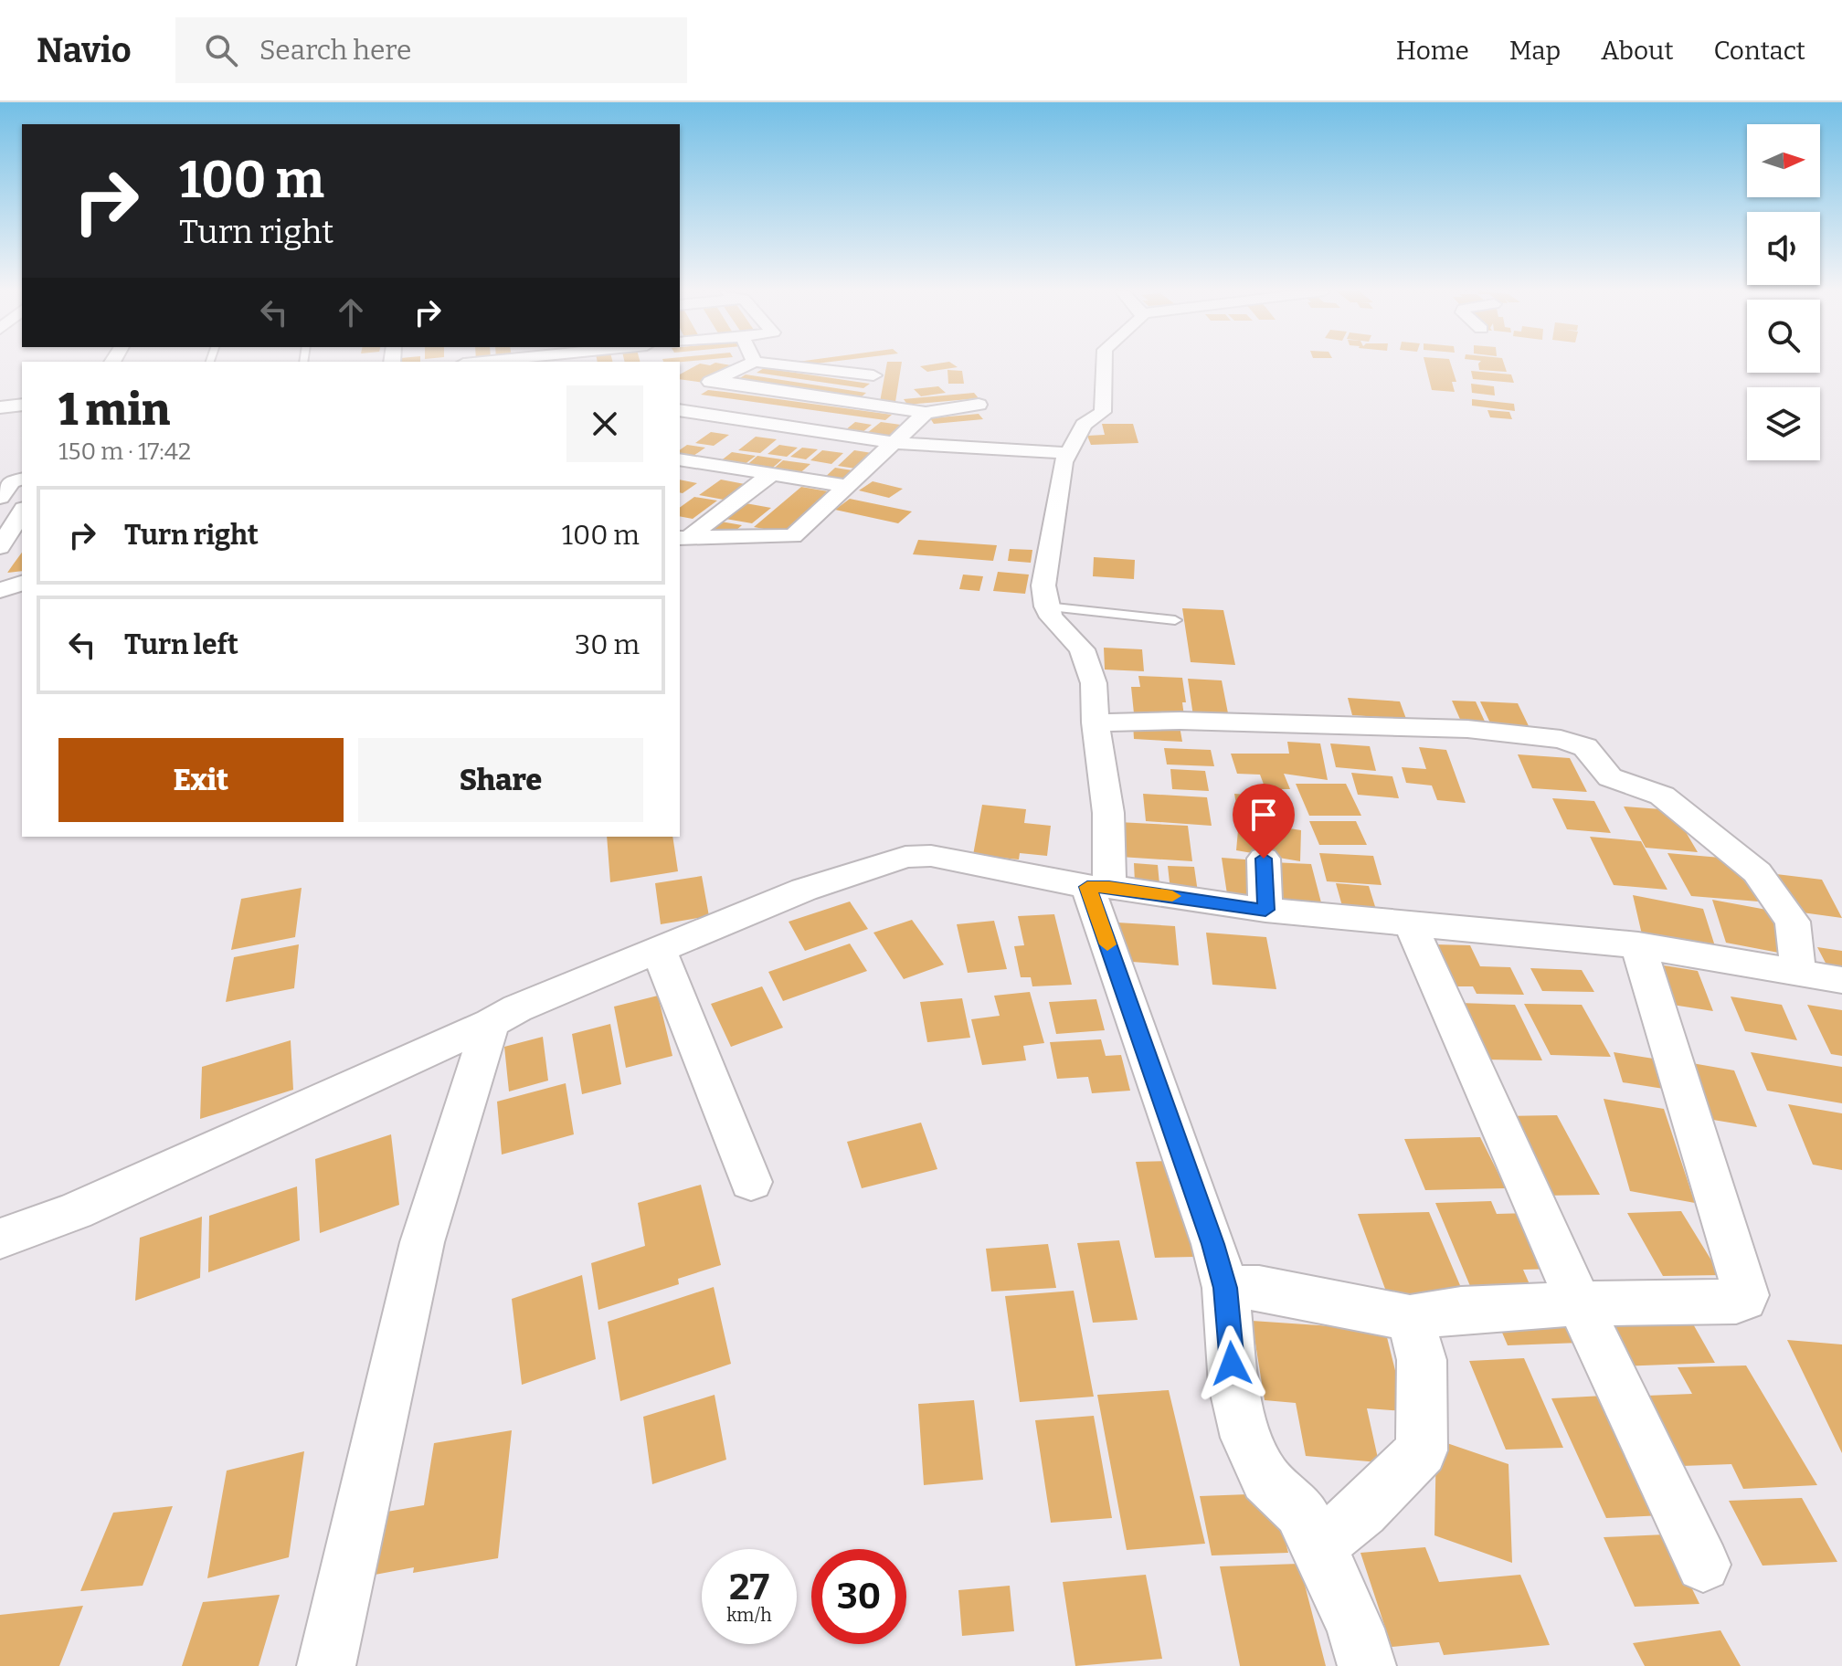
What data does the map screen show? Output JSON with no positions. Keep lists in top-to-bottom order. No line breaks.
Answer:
{"north":"right","page":{"header":"Navio","search":"Search here","nav":["Home","Map","About","Contact"],"turn":["100 m","Turn right"],"heading":["1 min","150 m · 17:42"],"list":[{"name":"Turn right","value":"100 m"},{"name":"Turn left","value":"30 m"}],"buttons":["Exit","Share"],"speed":"27 km/h","limit":"30"}}
